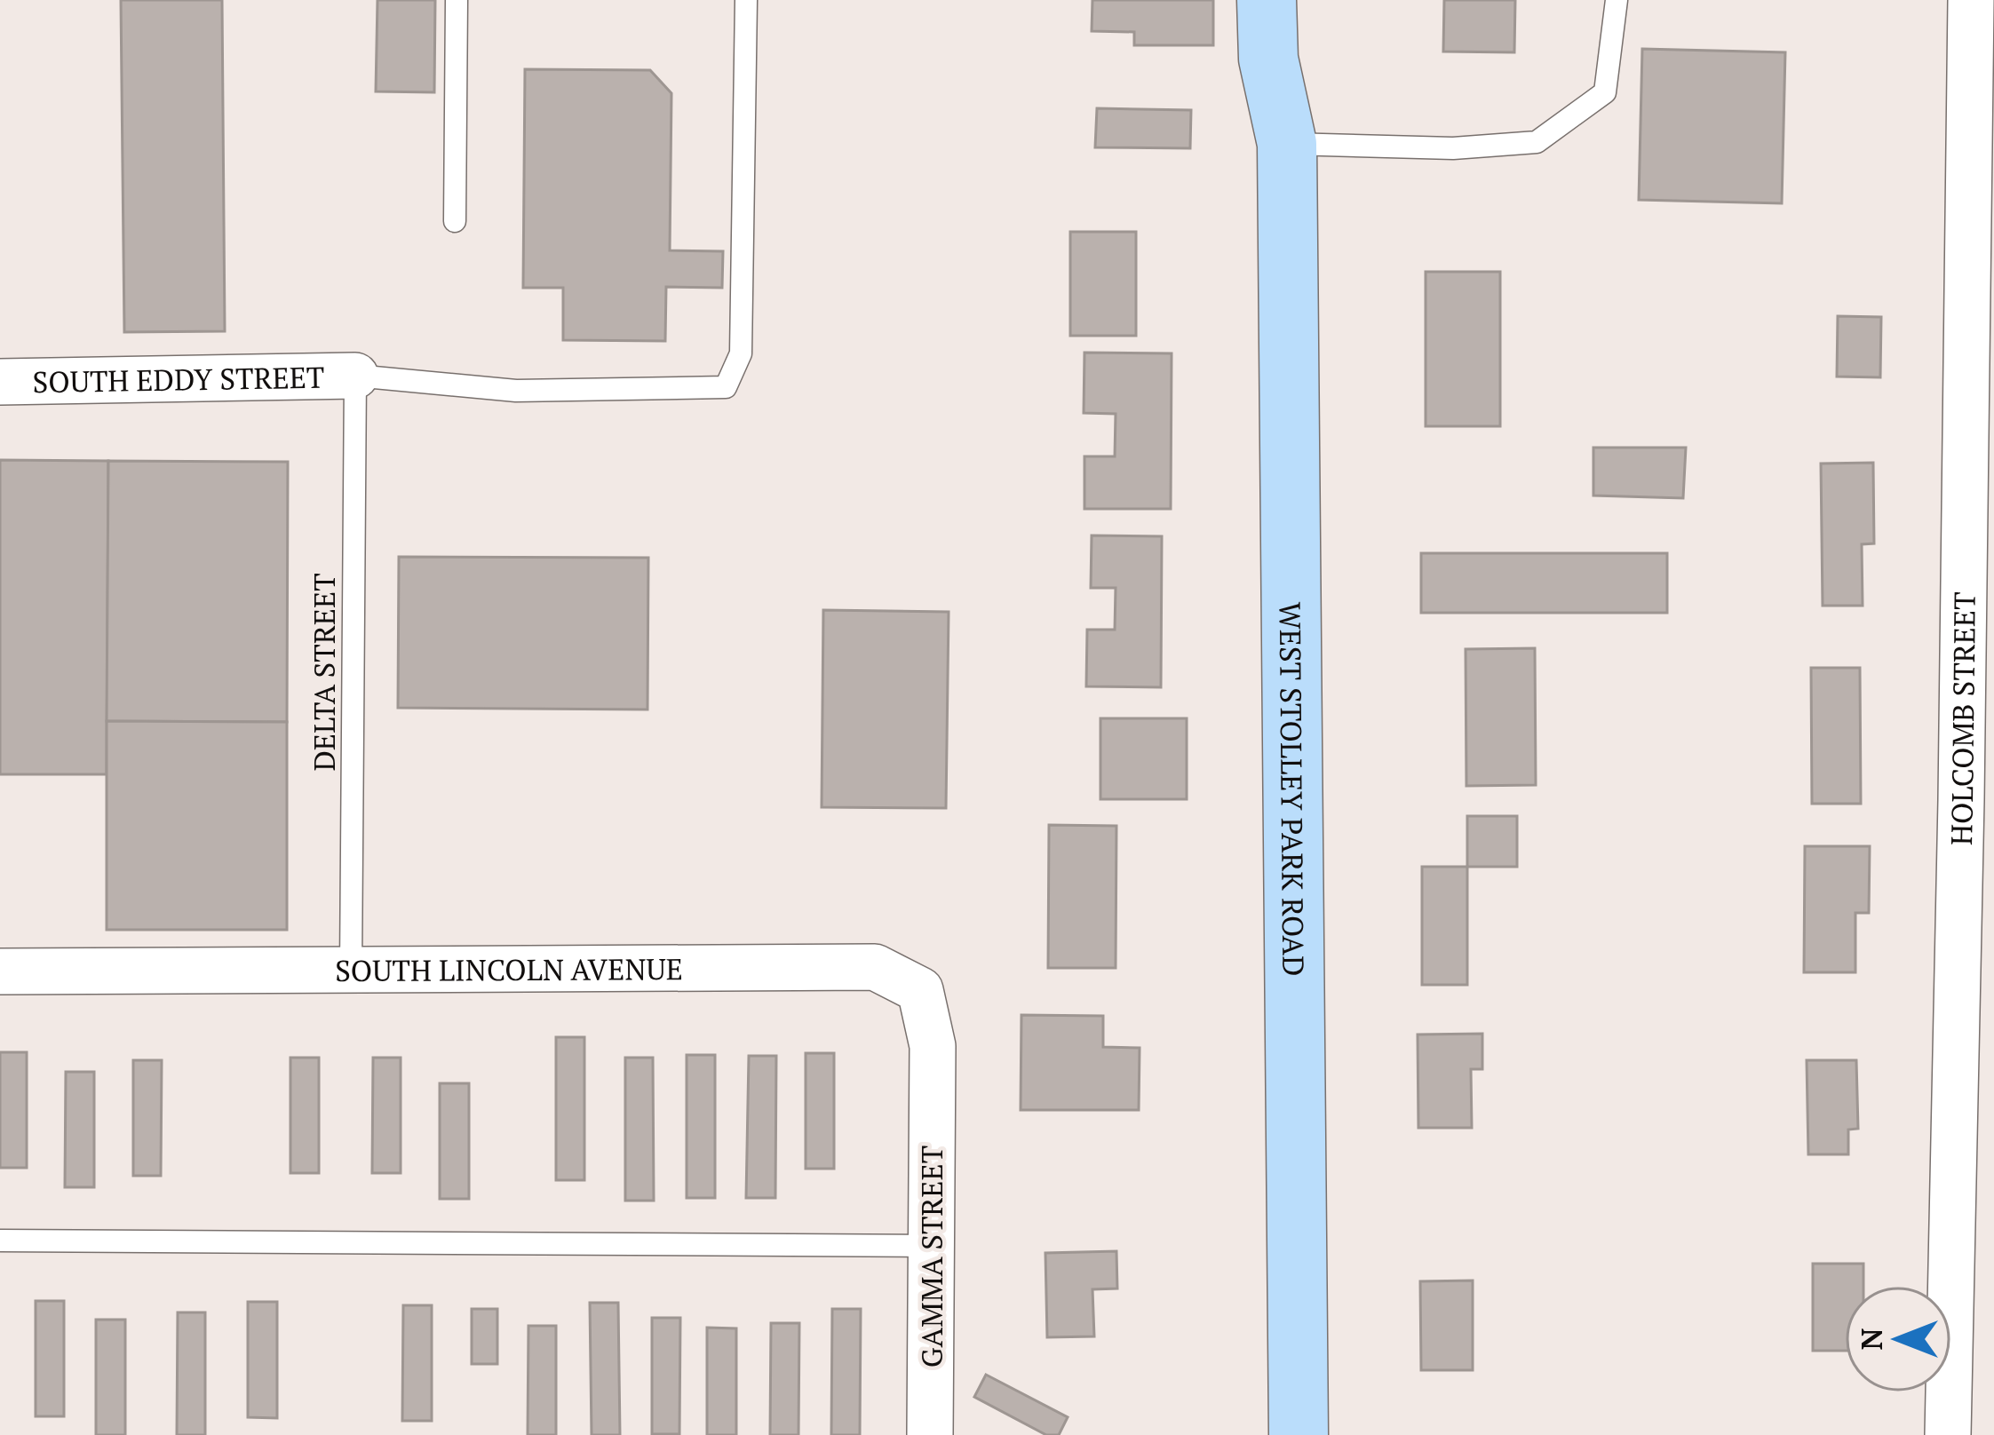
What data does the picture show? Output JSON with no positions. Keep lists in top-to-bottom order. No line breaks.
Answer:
{"streets":{"main road":["WEST STOLLEY PARK ROAD"],"street":["SOUTH EDDY STREET","HOLCOMB STREET","SOUTH LINCOLN AVENUE","GAMMA STREET"],"lane":["DELTA STREET"]},"crossings":[["SOUTH EDDY STREET","DELTA STREET"],["DELTA STREET","SOUTH LINCOLN AVENUE"],["SOUTH LINCOLN AVENUE","GAMMA STREET"]],"north":"left"}
